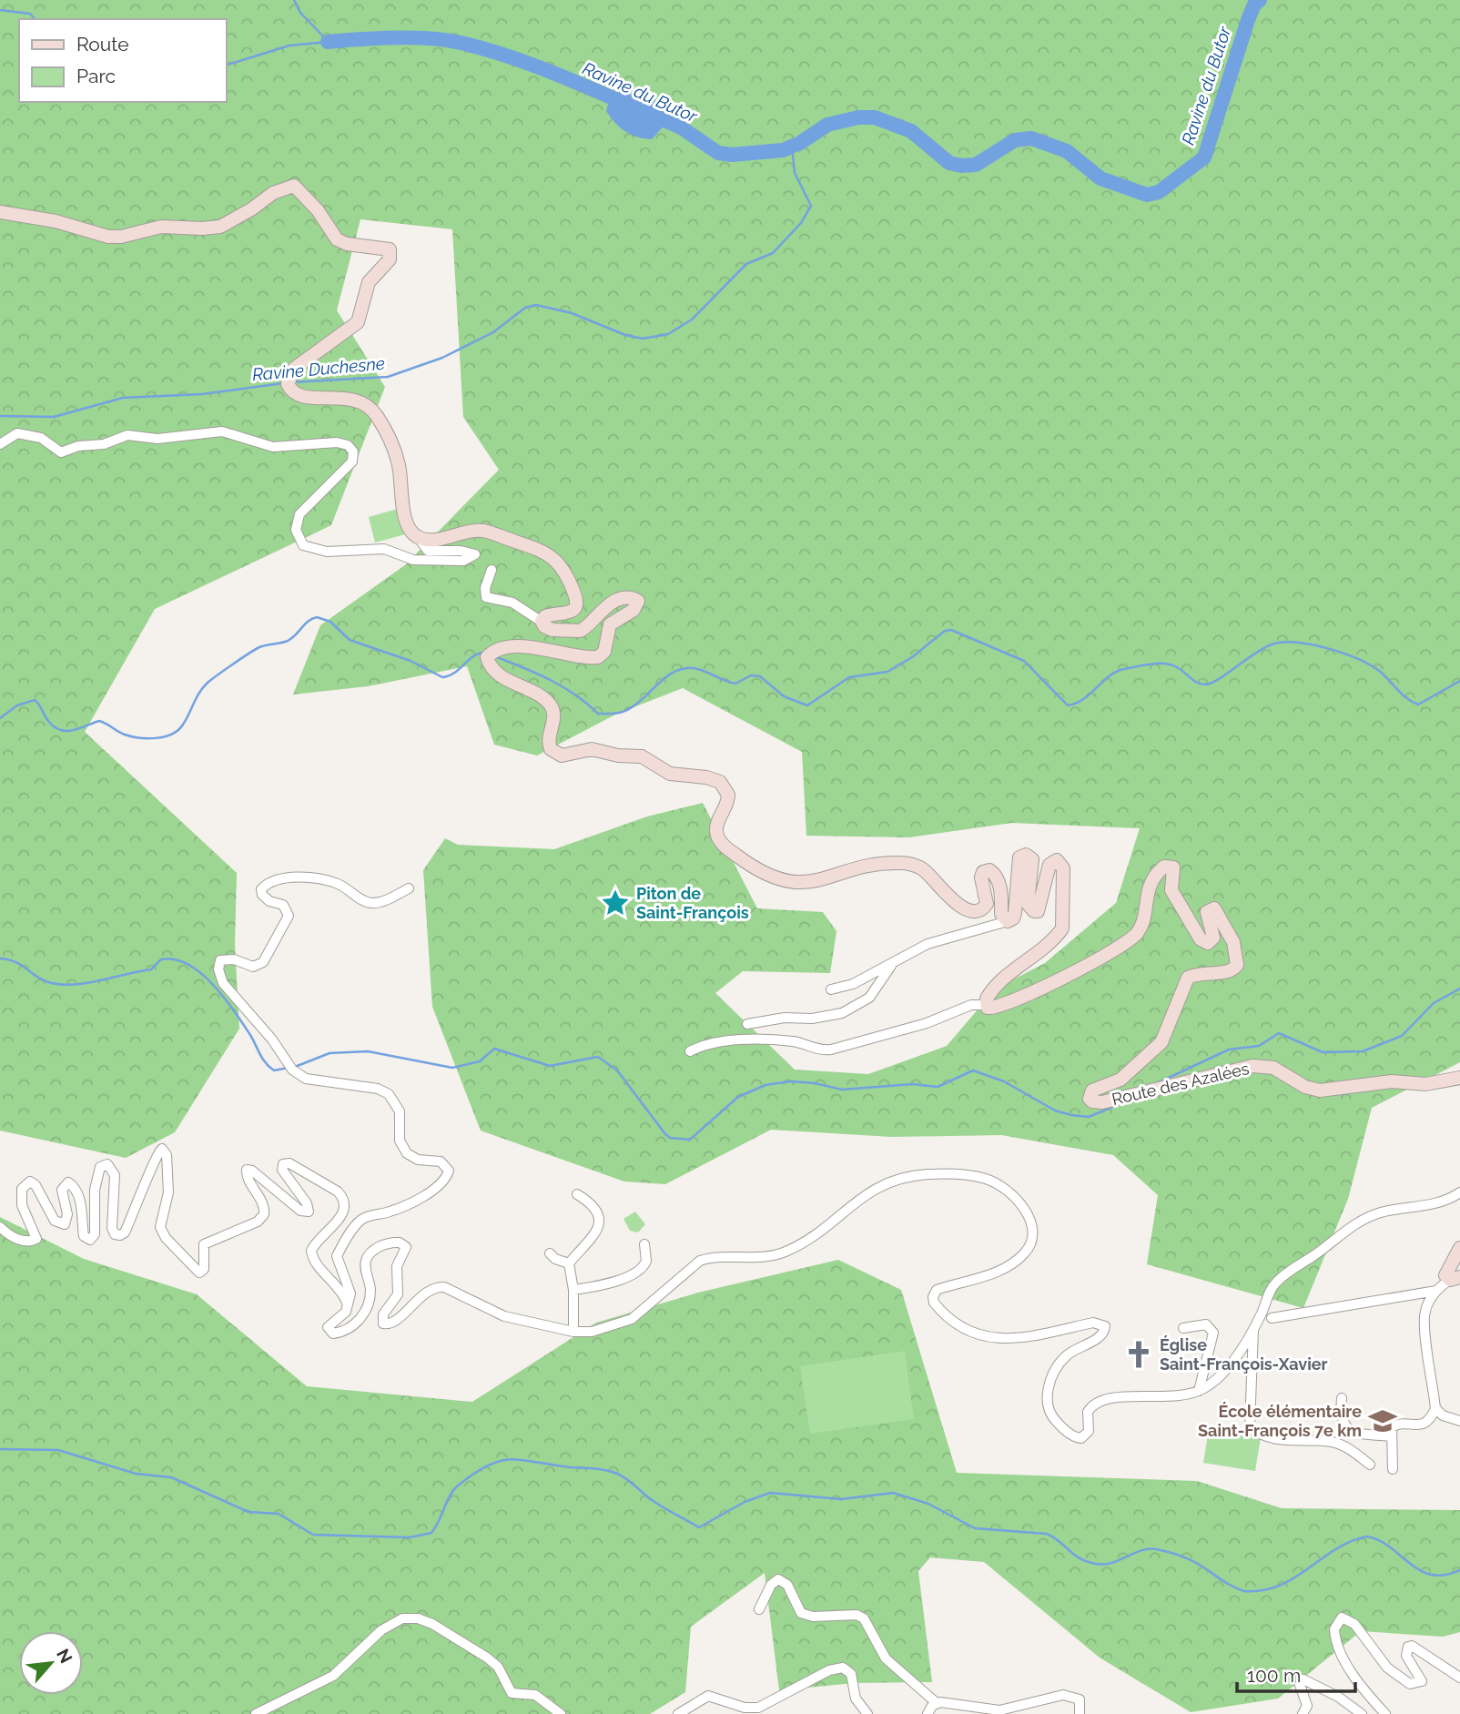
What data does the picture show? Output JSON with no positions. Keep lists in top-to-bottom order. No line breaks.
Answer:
{"streets":{"main road":["Route des Azalées"]},"water":["Ravine du Butor","Ravine Duchesne"],"places":{"place":["Piton de Saint-François"],"church":["Église Saint-François-Xavier"],"school or university":["École élémentaire Saint-François 7e km"]},"legend":["Route","Parc"],"scale_bar":"100 m","north":"top right"}
